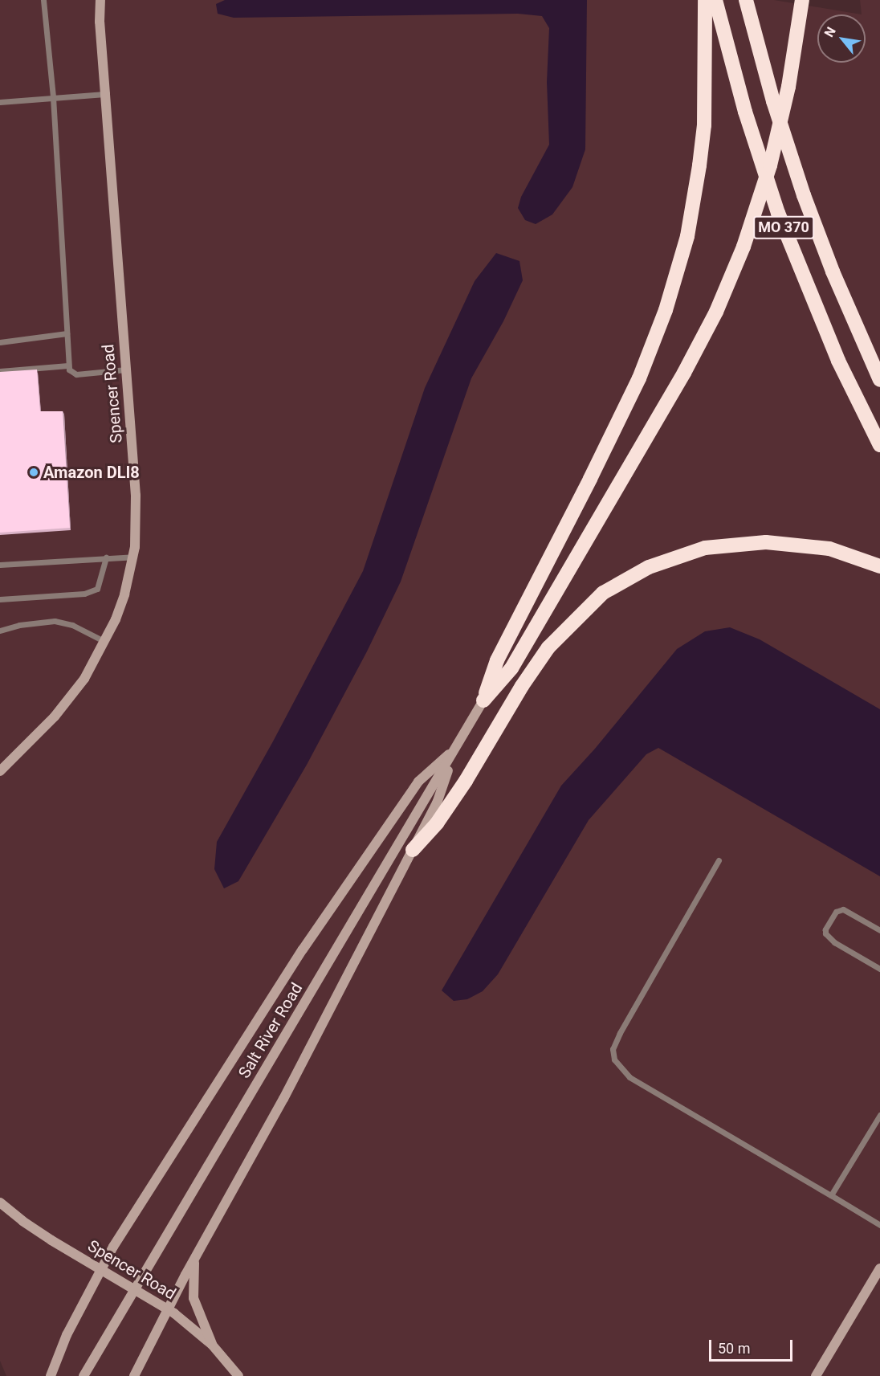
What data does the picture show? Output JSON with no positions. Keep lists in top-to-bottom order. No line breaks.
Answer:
{"streets":{"highway":["MO 370"],"main road":["Spencer Road","Salt River Road"]},"places":["Amazon DLI8"],"scale_bar":"50 m","north":"top left"}
